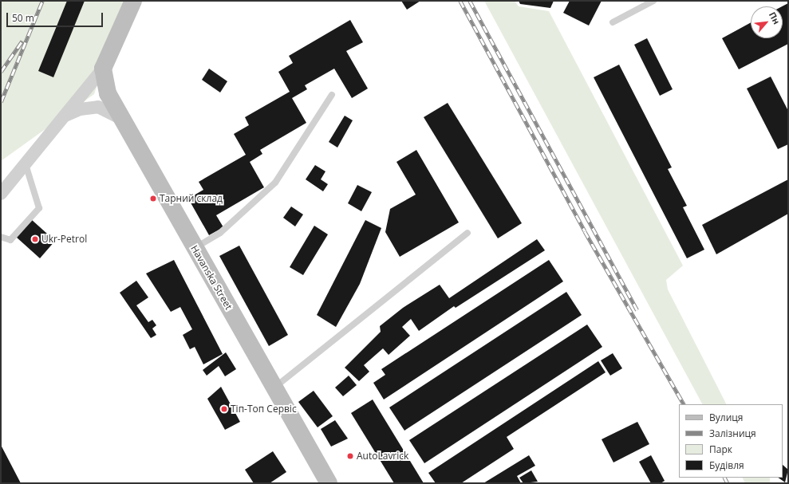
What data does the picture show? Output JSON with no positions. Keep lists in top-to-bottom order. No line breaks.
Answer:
{"streets":{"street":["Havanska Street"]},"places":["Тарний склад","Ukr-Petrol","Тіп-Топ Сервіс","AutoLavrick"],"legend":["Вулиця","Залізниця","Парк","Будівля"],"scale_bar":"50 m","north":"top right"}
